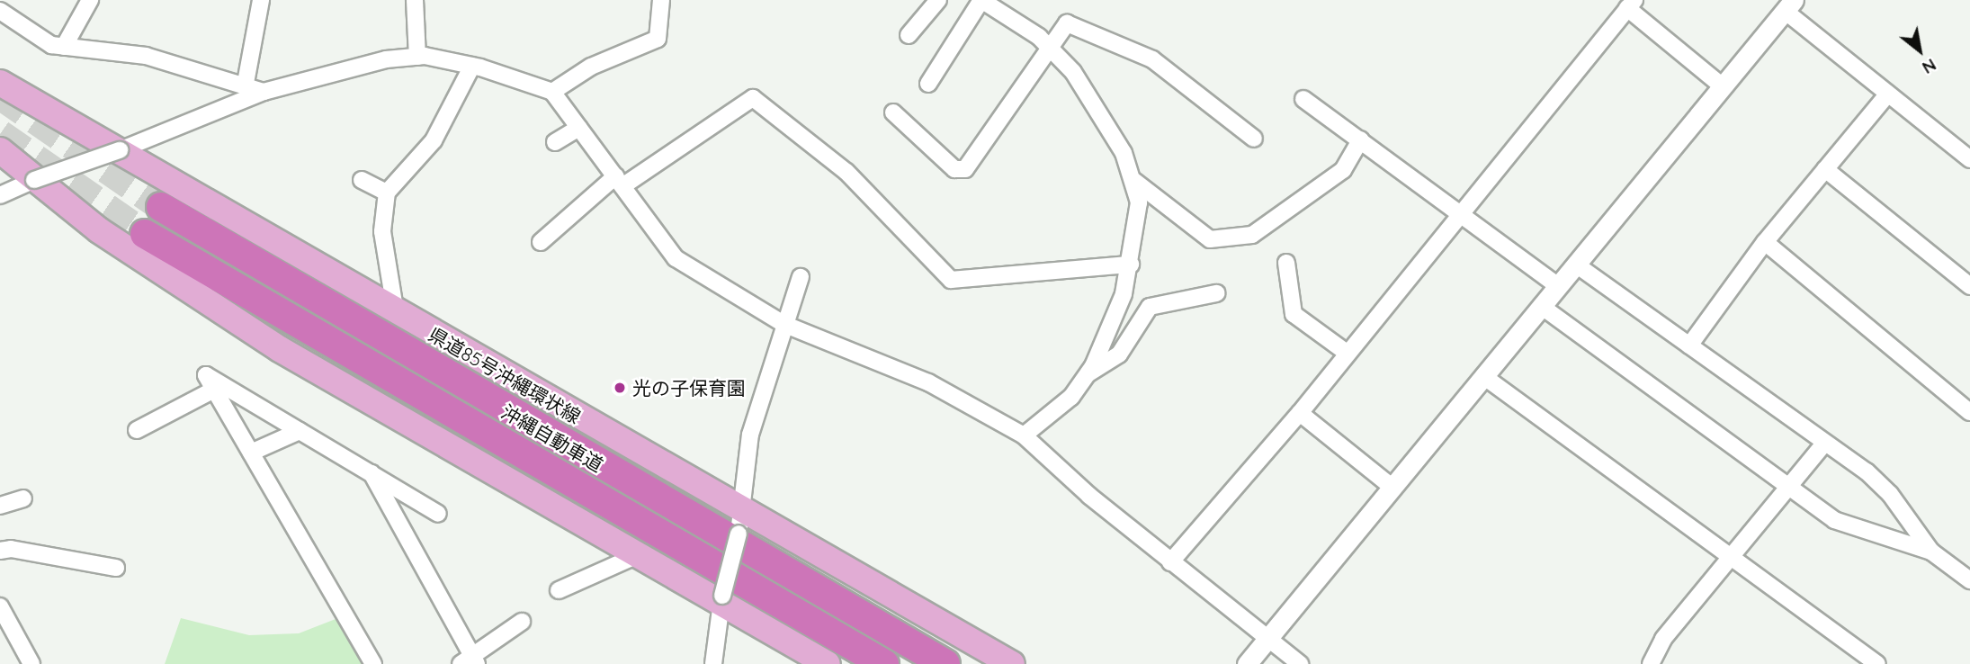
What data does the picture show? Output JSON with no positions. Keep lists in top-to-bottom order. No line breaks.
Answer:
{"streets":{"highway":["沖縄自動車道"],"main road":["県道85号沖縄環状線"]},"places":["光の子保育園"],"north":"bottom right"}
